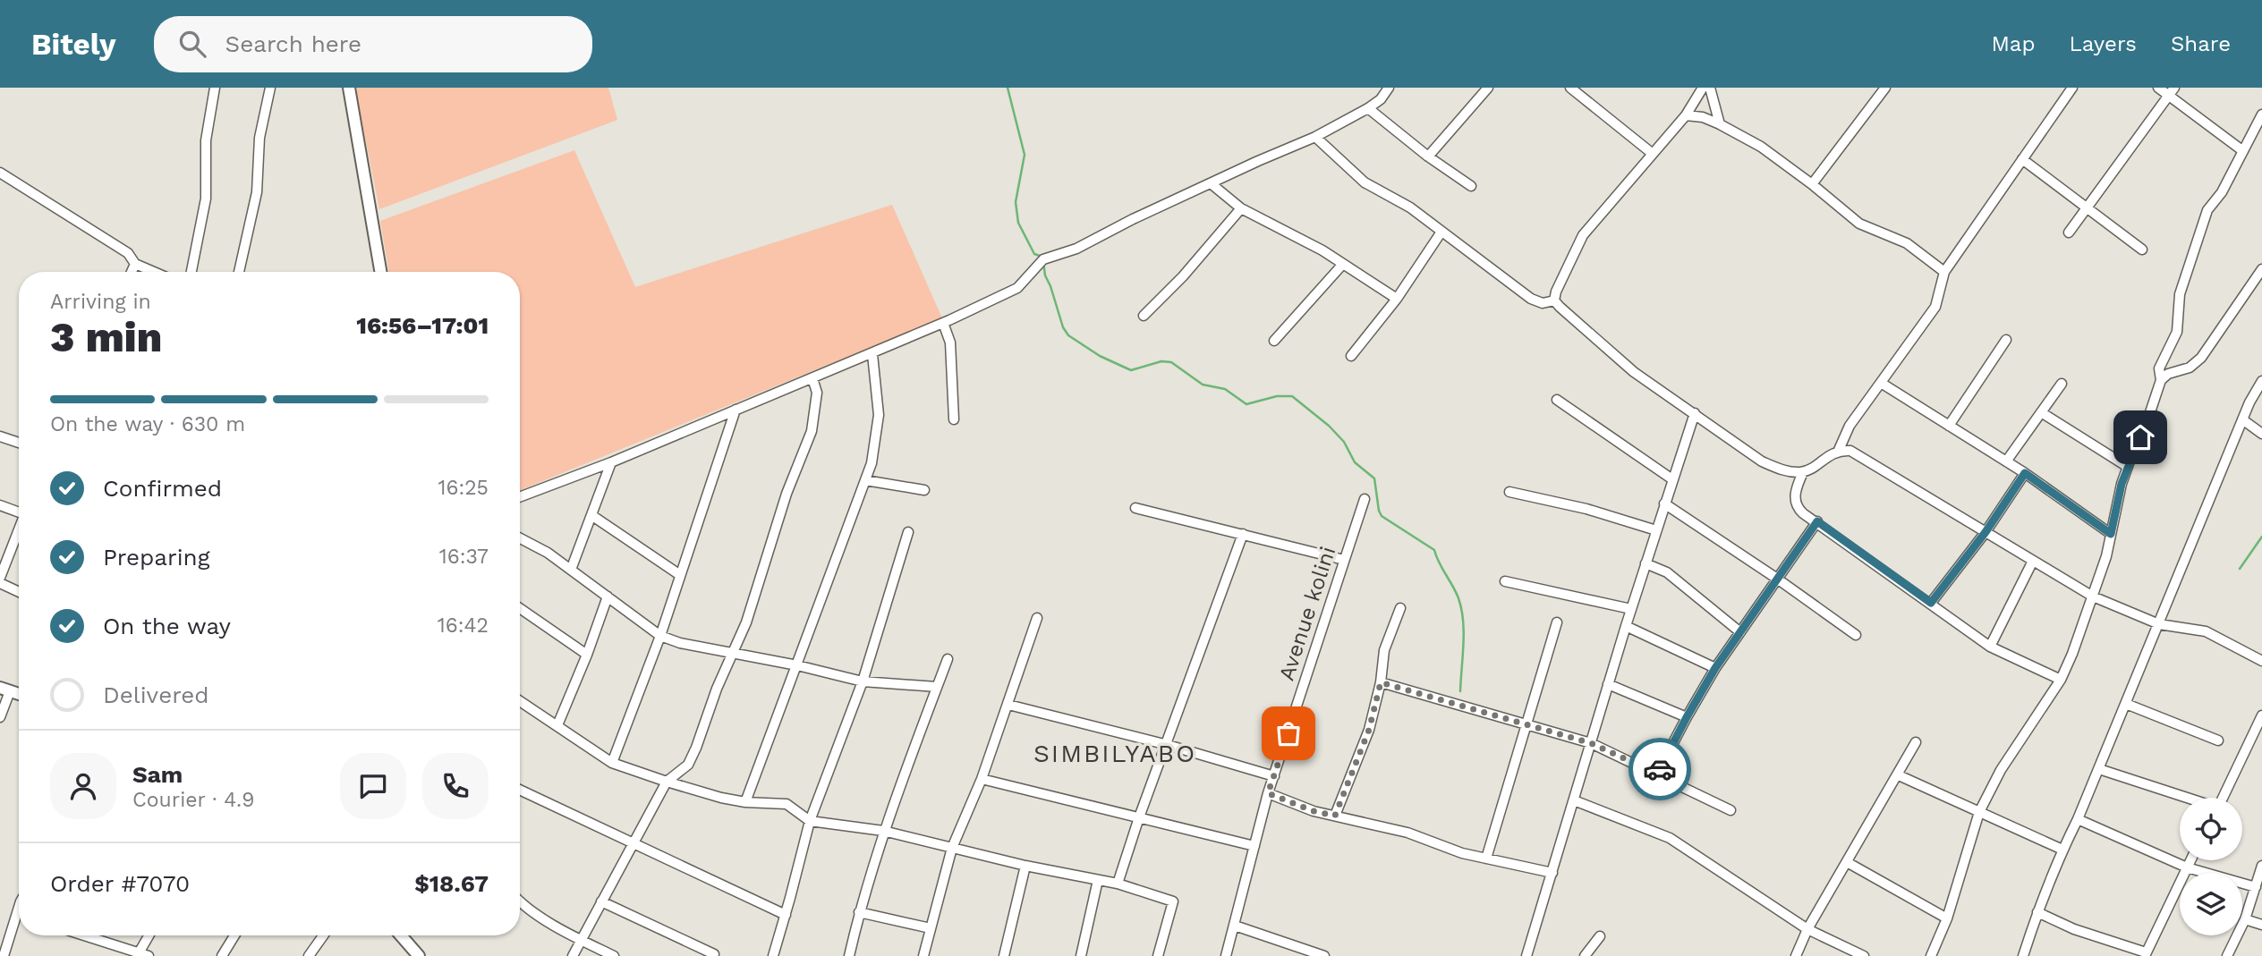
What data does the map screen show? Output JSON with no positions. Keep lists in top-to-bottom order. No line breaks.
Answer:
{"streets":{"street":["Avenue kolini"]},"districts":["SIMBILYABO"],"page":{"header":"Bitely","search":"Search here","nav":["Map","Layers","Share"],"heading":["3 min","Arriving in","16:56–17:01"],"panel":["Sam","Courier · 4.9","Order #7070","$18.67"],"bar":"On the way · 630 m","list":[["Confirmed","16:25"],["Preparing","16:37"],["On the way","16:42"],"Delivered"]}}
